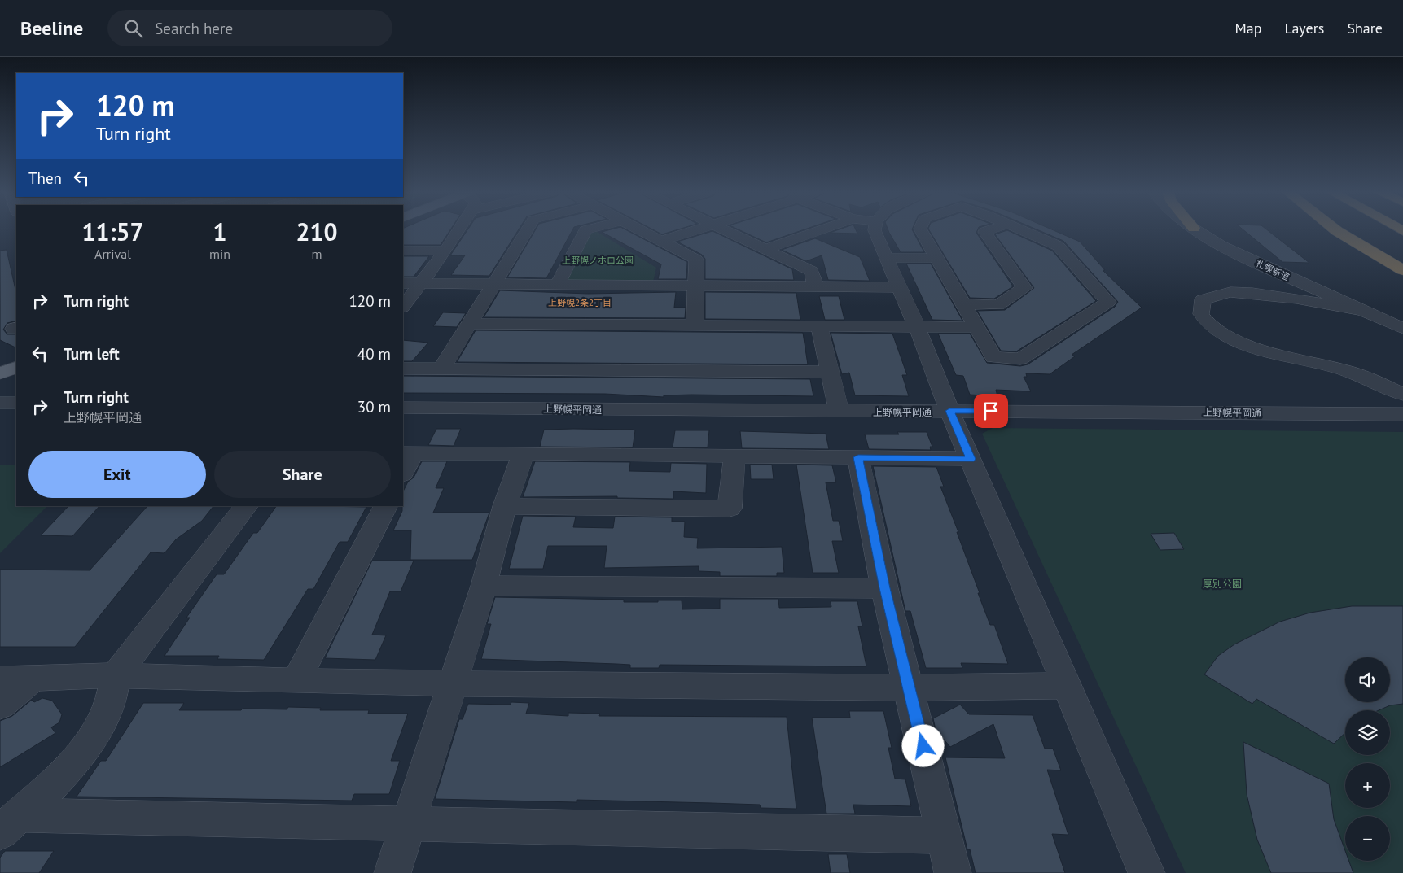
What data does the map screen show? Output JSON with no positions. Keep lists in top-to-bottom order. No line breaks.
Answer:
{"streets":{"street":["札幌新道","上野幌平岡通"]},"districts":["上野幌2条2丁目"],"parks":["上野幌ノホロ公園","厚別公園"],"page":{"header":"Beeline","search":"Search here","nav":["Map","Layers","Share"],"turn":["120 m","Turn right"],"then":"Then","eta":["11:57","Arrival","1","min","210","m"],"list":[{"name":"Turn right","value":"120 m"},{"name":"Turn left","value":"40 m"},{"name":"Turn right","note":"上野幌平岡通","value":"30 m"}],"buttons":["Exit","Share"],"map_buttons":["+","−"]}}
